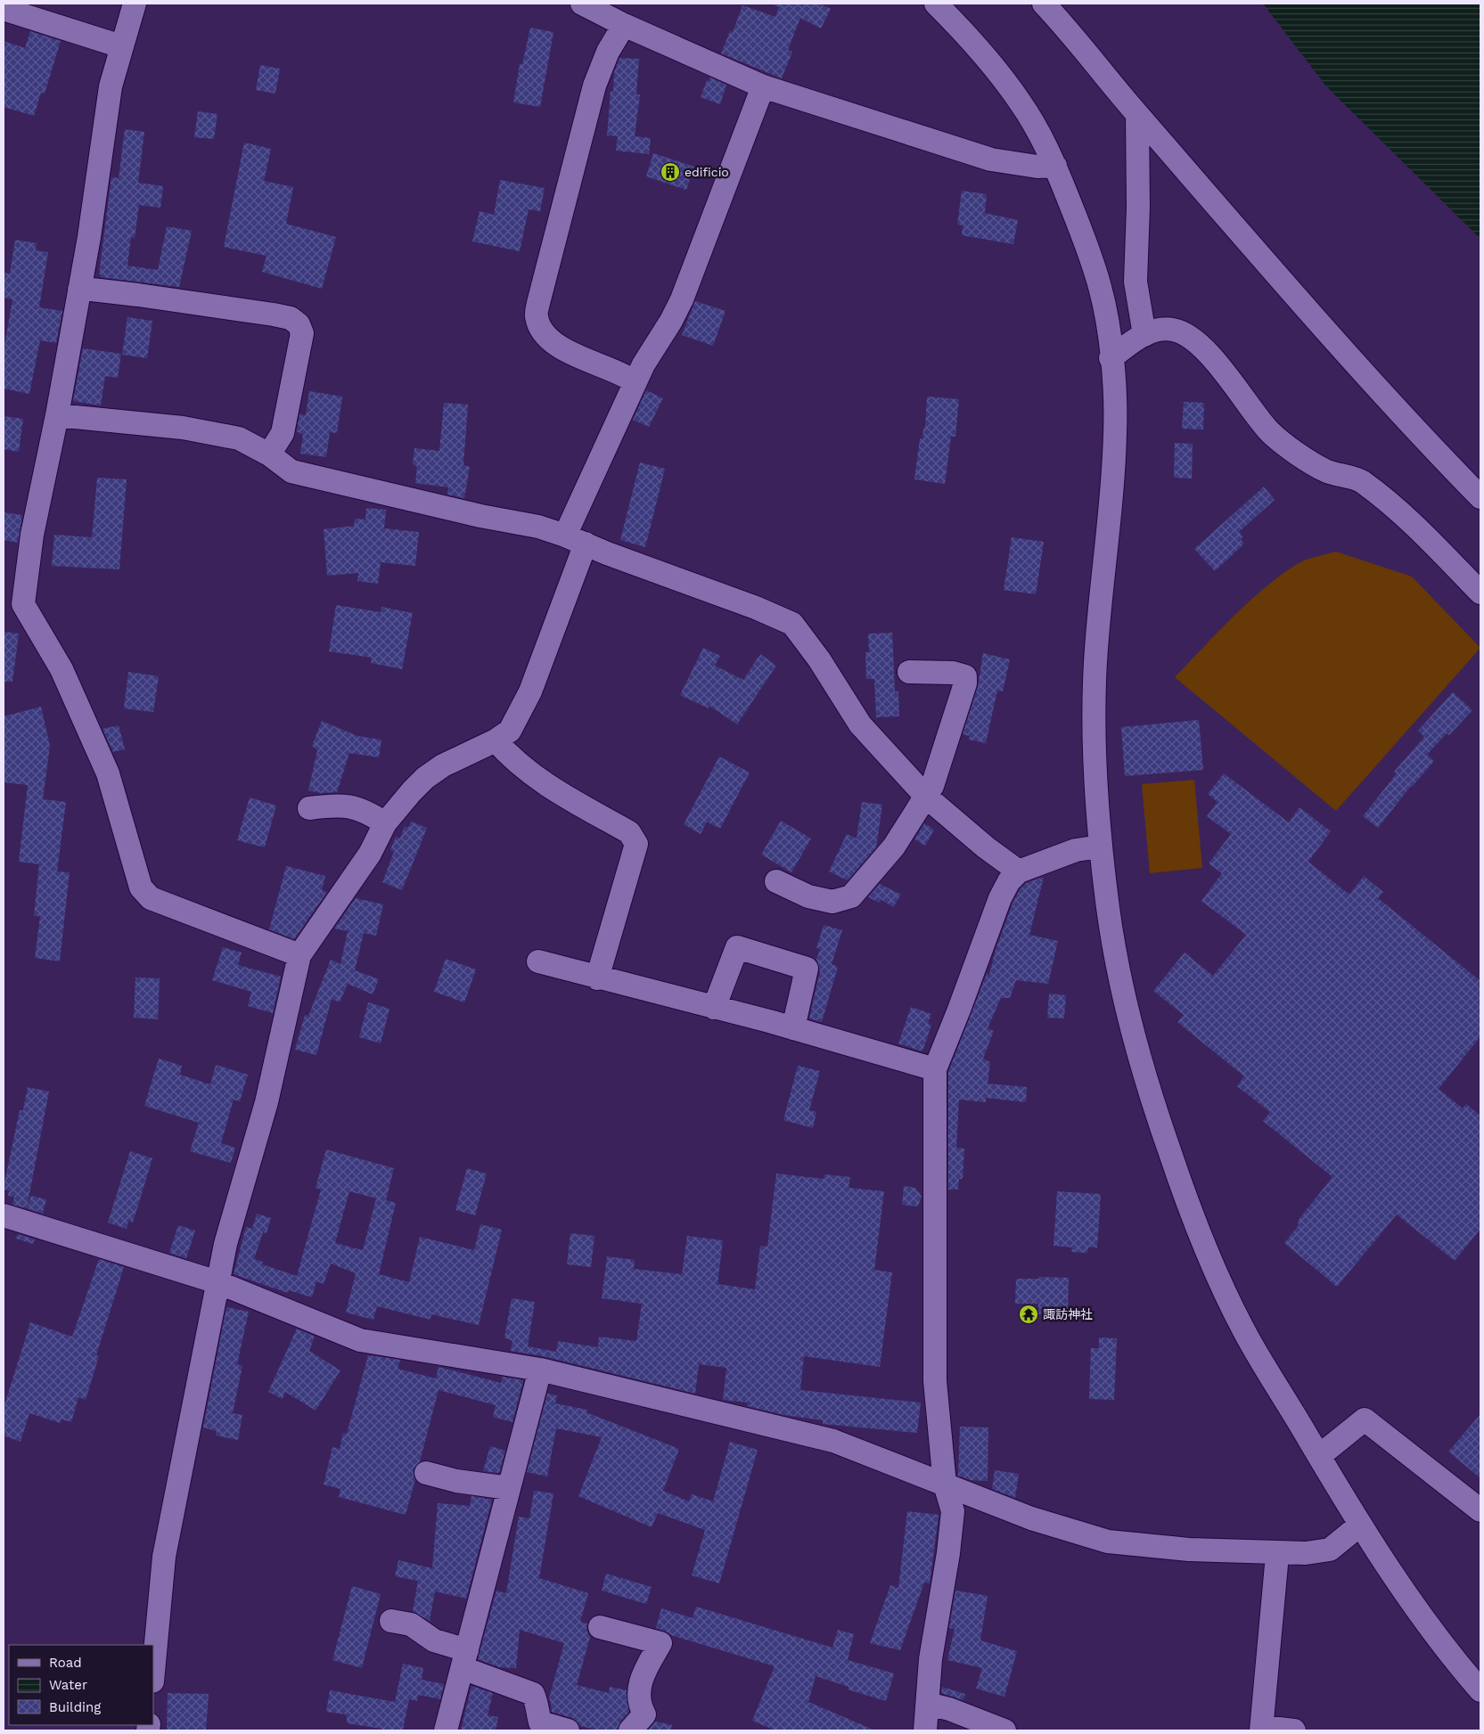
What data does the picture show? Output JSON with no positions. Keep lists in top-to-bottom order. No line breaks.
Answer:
{"places":{"building":["edificio"],"temple":["諏訪神社"]},"legend":["Road","Water","Building"]}
